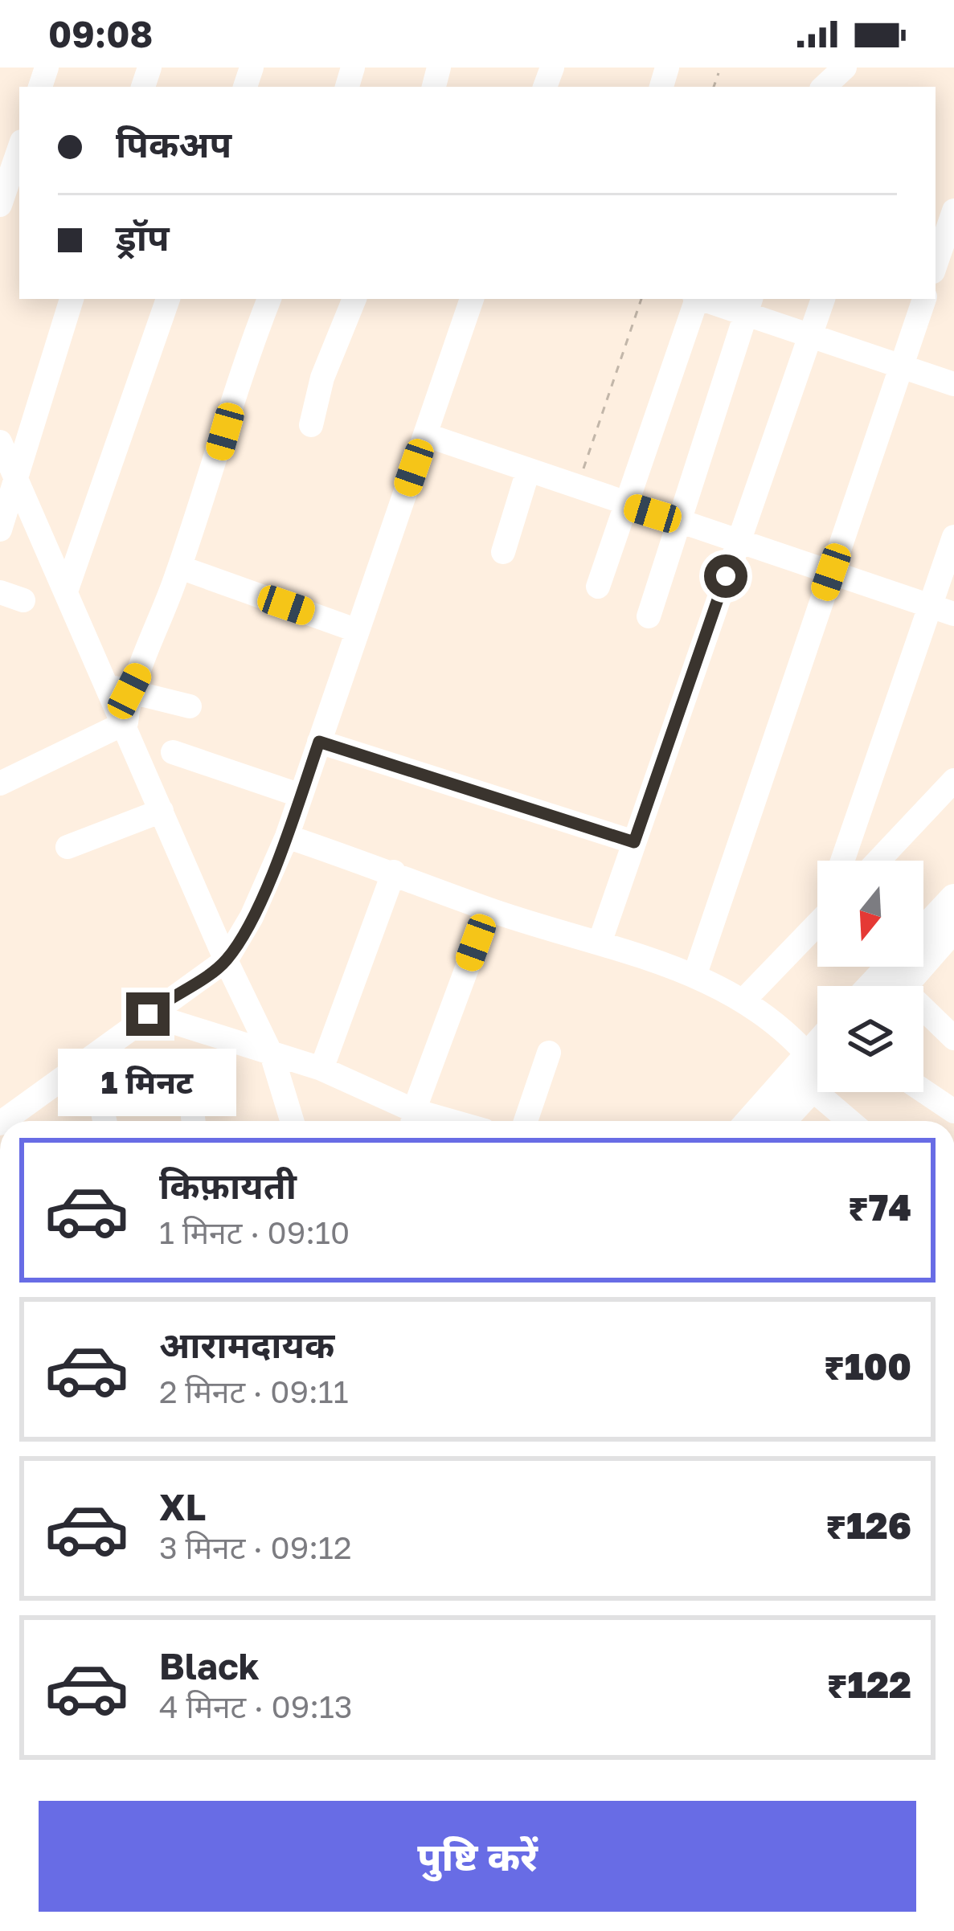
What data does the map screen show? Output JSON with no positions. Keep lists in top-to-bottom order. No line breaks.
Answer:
{"north":"bottom","page":{"status":"09:08","banner":["पिकअप","ड्रॉप"],"bubble":"1 मिनट","list":[{"name":"किफ़ायती","note":"1 मिनट · 09:10","value":"₹74"},{"name":"आरामदायक","note":"2 मिनट · 09:11","value":"₹100"},{"name":"XL","note":"3 मिनट · 09:12","value":"₹126"},{"name":"Black","note":"4 मिनट · 09:13","value":"₹122"}],"buttons":"पुष्टि करें"}}
